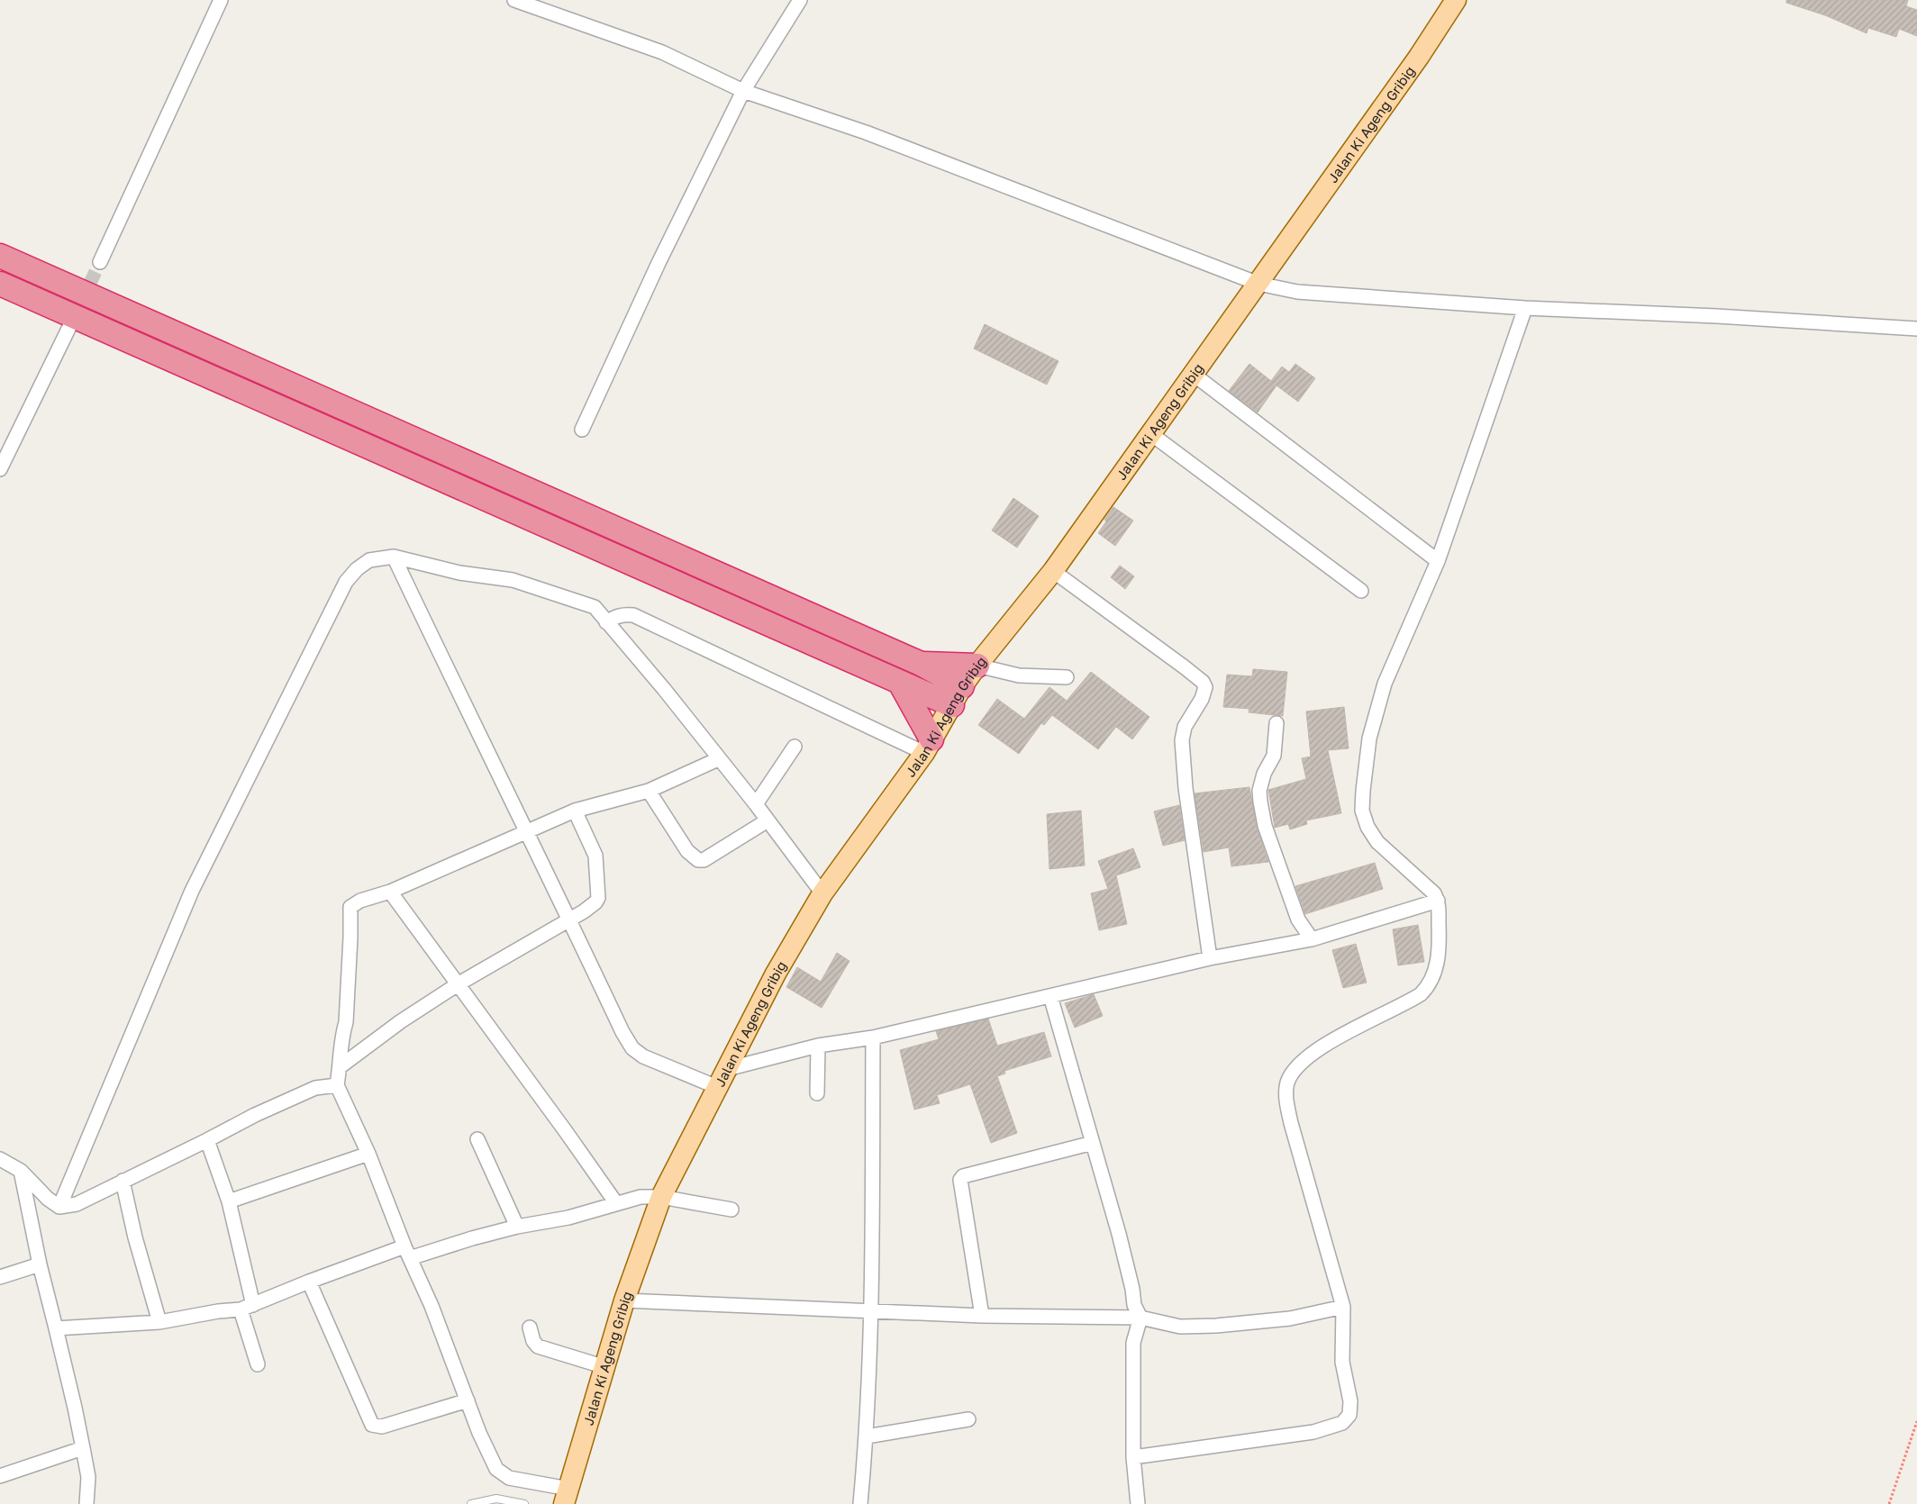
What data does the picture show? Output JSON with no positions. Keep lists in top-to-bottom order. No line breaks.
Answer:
{"streets":{"main road":["Jalan Ki Ageng Gribig"]}}
